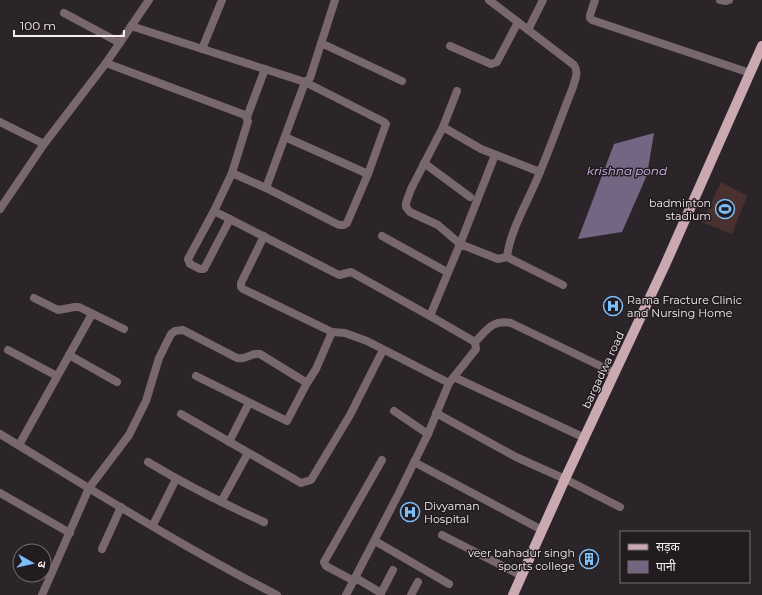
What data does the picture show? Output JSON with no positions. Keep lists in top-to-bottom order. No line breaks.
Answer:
{"streets":{"main road":["bargadwa road"]},"water":["krishna pond"],"places":{"sports":["badminton stadium"],"hospital":["Rama Fracture Clinic and Nursing Home","Divyaman Hospital"],"building":["veer bahadur singh sports college"]},"legend":["सड़क","पानी"],"scale_bar":"100 m","north":"right"}
